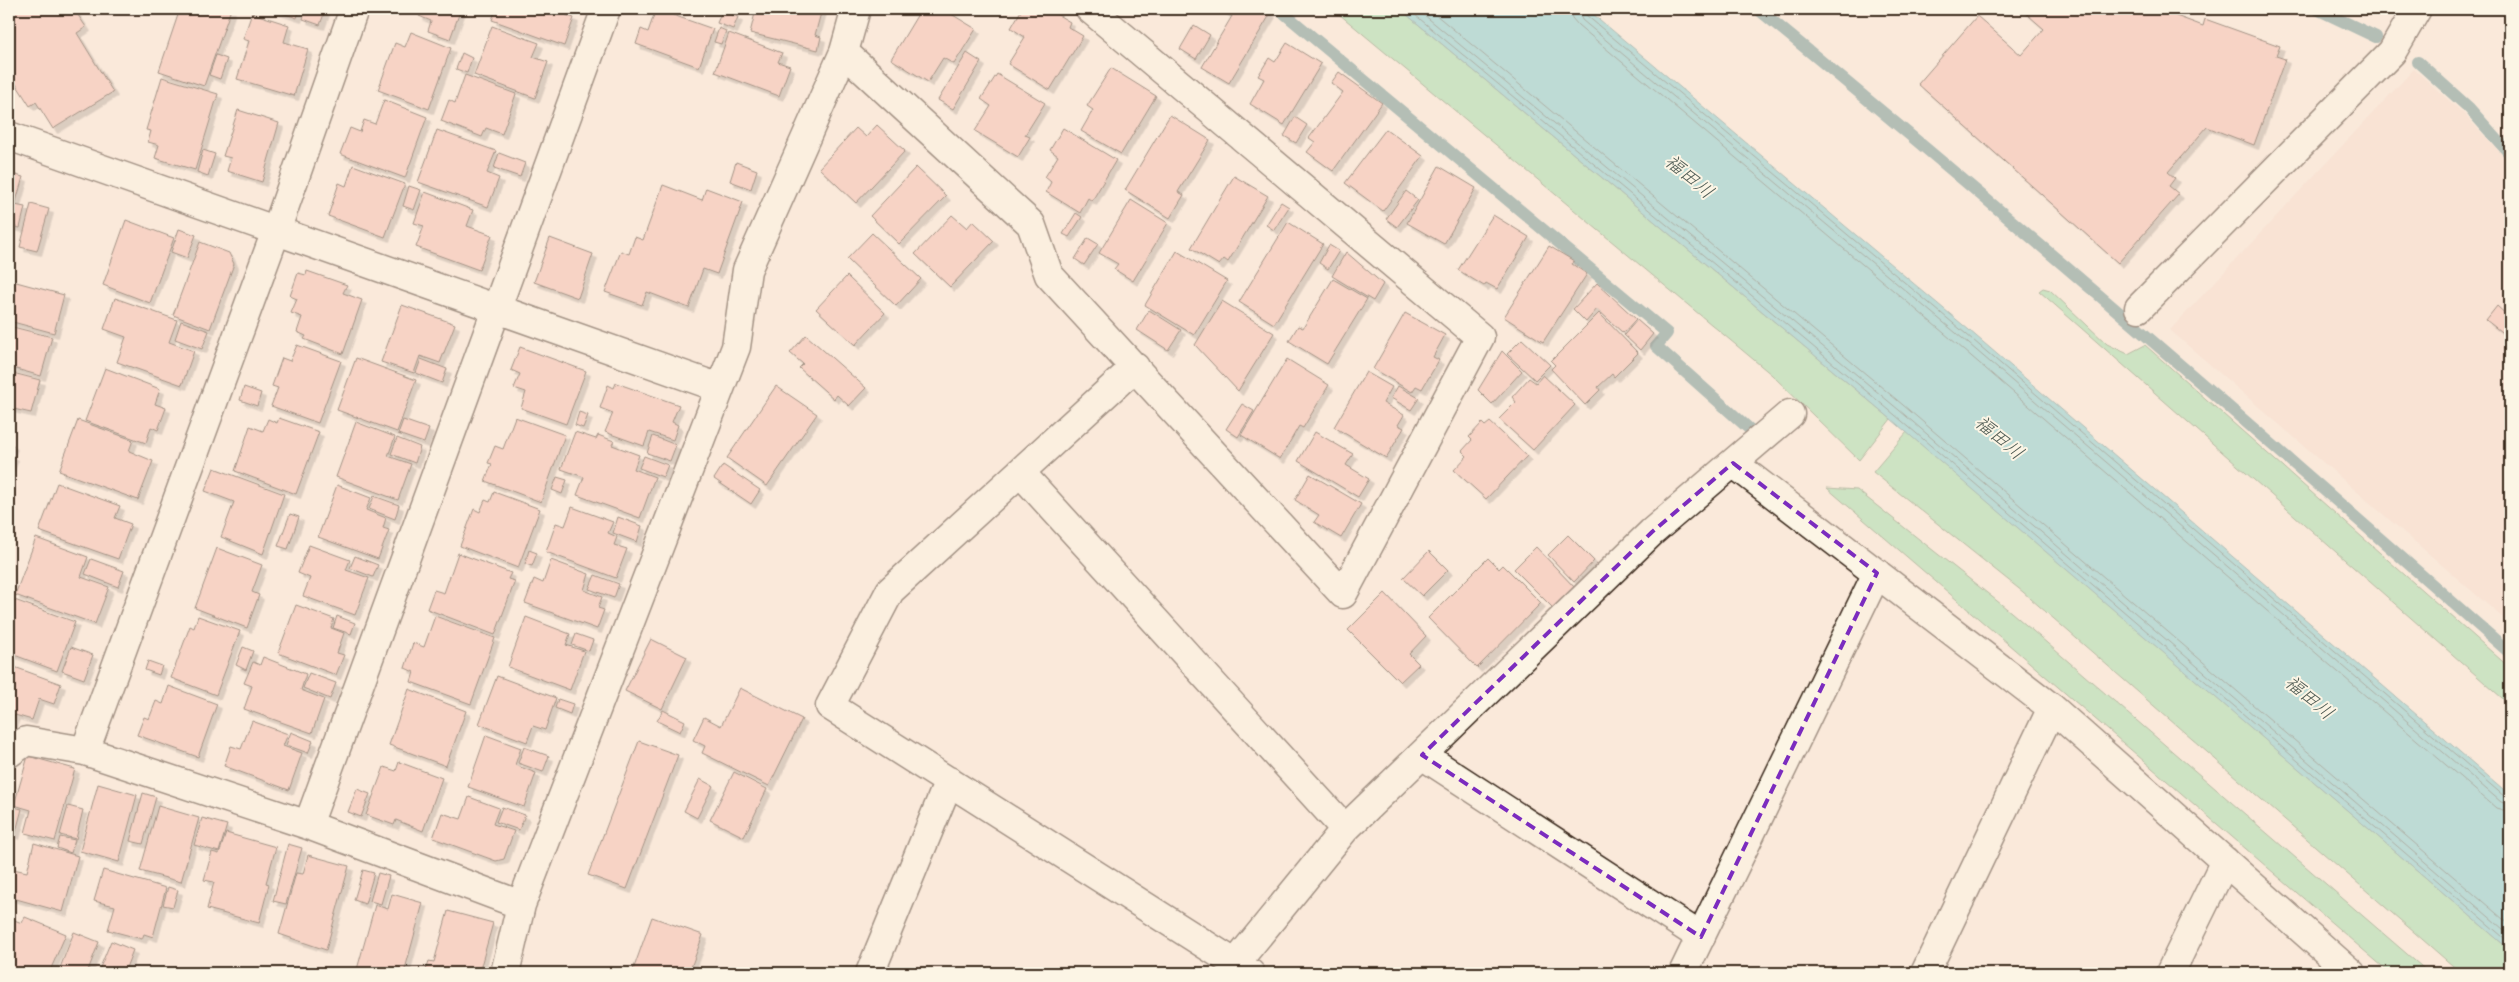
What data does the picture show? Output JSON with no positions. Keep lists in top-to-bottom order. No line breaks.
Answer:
{"water":["福田川"]}
